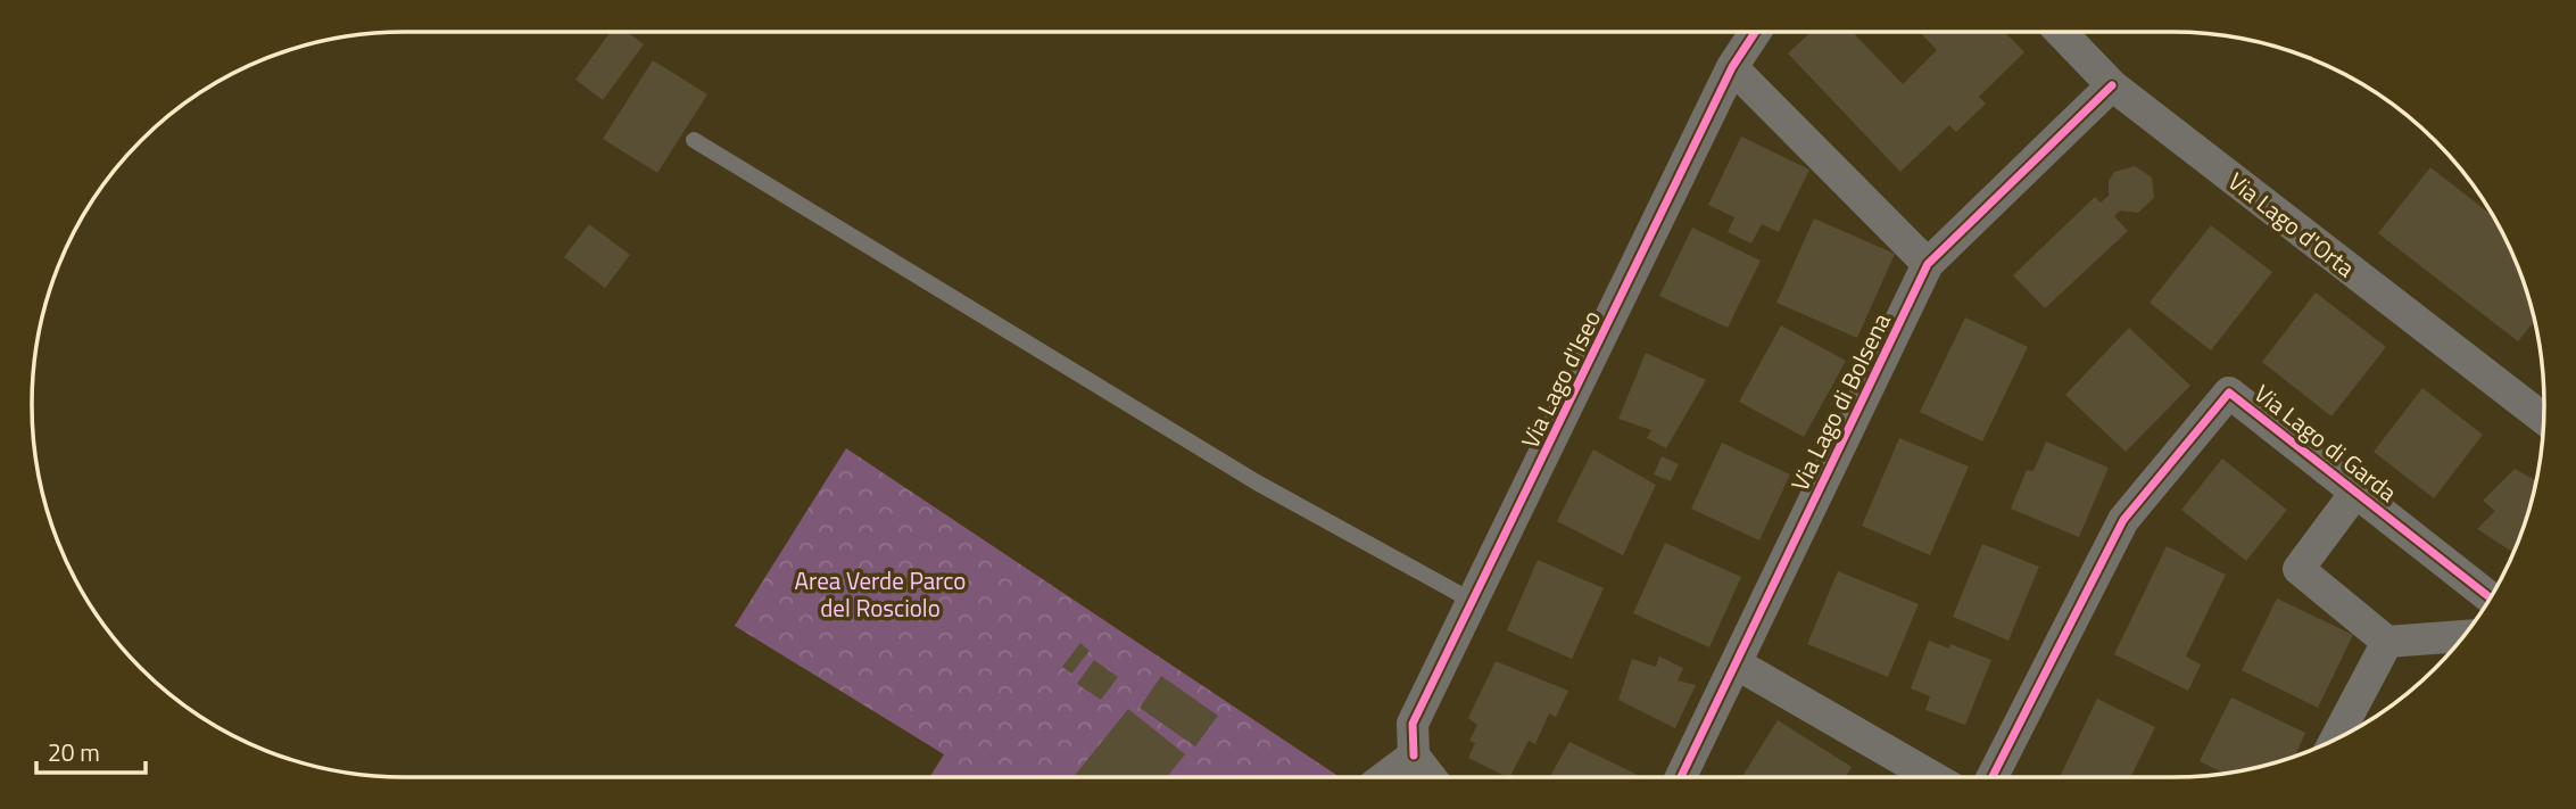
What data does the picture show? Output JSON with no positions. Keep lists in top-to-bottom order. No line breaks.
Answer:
{"streets":{"street":["Via Lago d'Orta","Via Lago d'Iseo","Via Lago di Bolsena","Via Lago di Garda"]},"crossings":[["Via Lago d'Orta","Via Lago di Bolsena"]],"parks":["Area Verde Parco del Rosciolo"],"scale_bar":"20 m"}
